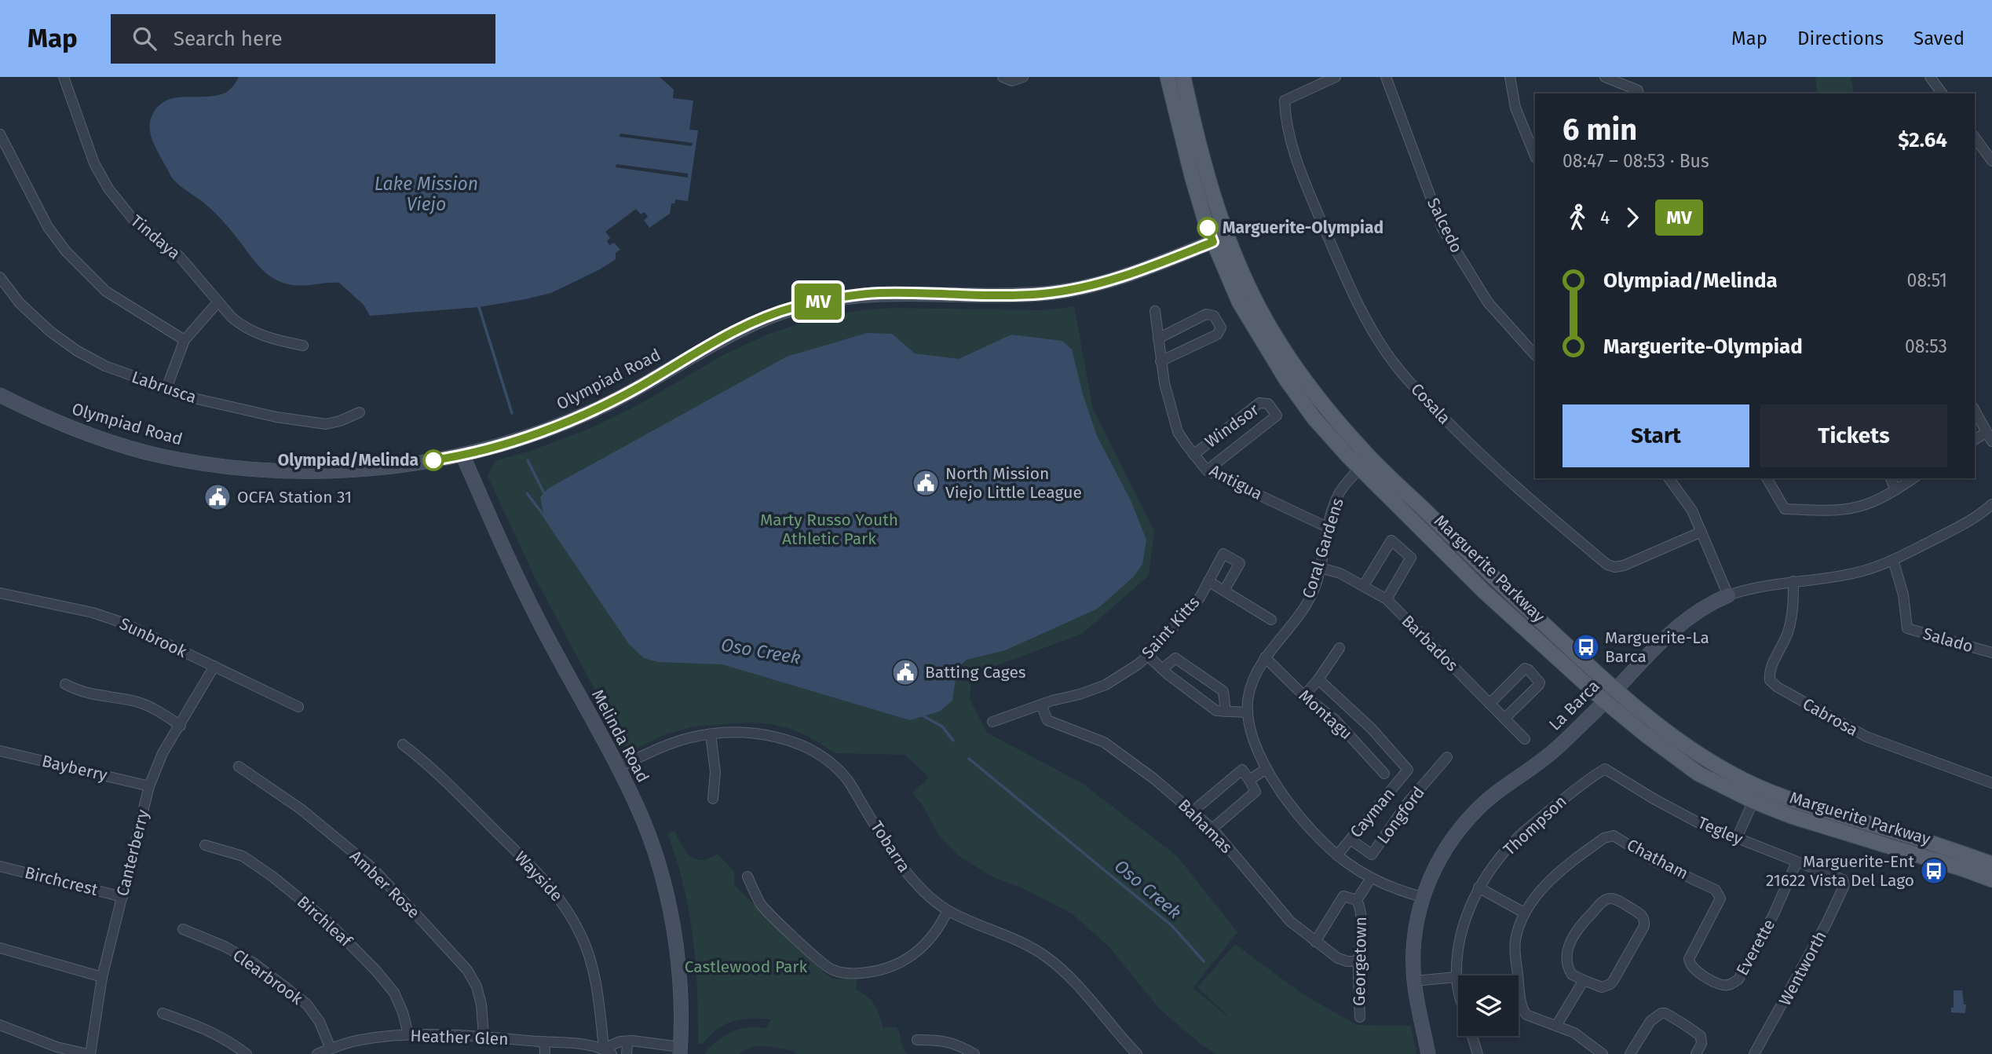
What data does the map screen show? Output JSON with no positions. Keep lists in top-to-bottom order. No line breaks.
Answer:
{"streets":{"main road":["Olympiad Road","Marguerite Parkway","La Barca","Melinda Road"],"street":["Salcedo","Tindaya","Labrusca","Cosala","Windsor","Antigua","Coral Gardens","Saint Kitts","Sunbrook","Salado","Barbados","Montagu","Cabrosa","Bayberry","Cayman","Longford","Thompson","Bahamas","Tegley","Tobarra","Canterberry","Chatham","Wayside","Birchcrest","Amber Rose","Birchleaf","Everette","Georgetown","Wentworth","Clearbrook","Heather Glen"]},"crossings":[["Olympiad Road","Marguerite Parkway"],["Olympiad Road","Melinda Road"],["Windsor","Antigua"],["Antigua","Coral Gardens"],["Coral Gardens","Marguerite Parkway"],["Coral Gardens","Barbados"],["Coral Gardens","La Barca"],["Coral Gardens","Montagu"],["Coral Gardens","Cayman"],["Coral Gardens","Georgetown"],["Marguerite Parkway","La Barca"],["Saint Kitts","Bahamas"],["Sunbrook","Canterberry"],["Salado","La Barca"],["La Barca","Cabrosa"],["Melinda Road","Tobarra"],["Bayberry","Canterberry"],["Cayman","Longford"],["Thompson","Tegley"],["Bahamas","Georgetown"],["Tegley","Everette"],["Tegley","Wentworth"],["Canterberry","Birchcrest"],["Chatham","Everette"],["Wayside","Heather Glen"],["Amber Rose","Heather Glen"],["Birchleaf","Heather Glen"],["Clearbrook","Heather Glen"]],"water":["Lake Mission Viejo","Oso Creek"],"parks":["Marty Russo Youth Athletic Park","Castlewood Park"],"places":{"other":["Marguerite-Olympiad","Olympiad/Melinda"],"public building":["North Mission Viejo Little League","OCFA Station 31","Batting Cages"],"bus stop":["Marguerite-La Barca","Marguerite-Ent 21622 Vista Del Lago"]},"lines":["bus line MV"],"page":{"header":"Map","search":"Search here","nav":["Map","Directions","Saved"],"on_map":"MV","heading":["6 min","08:47 – 08:53 · Bus","$2.64"],"legs":["4","MV"],"list":[{"name":"Olympiad/Melinda","value":"08:51"},{"name":"Marguerite-Olympiad","value":"08:53"}],"buttons":["Start","Tickets"]}}
